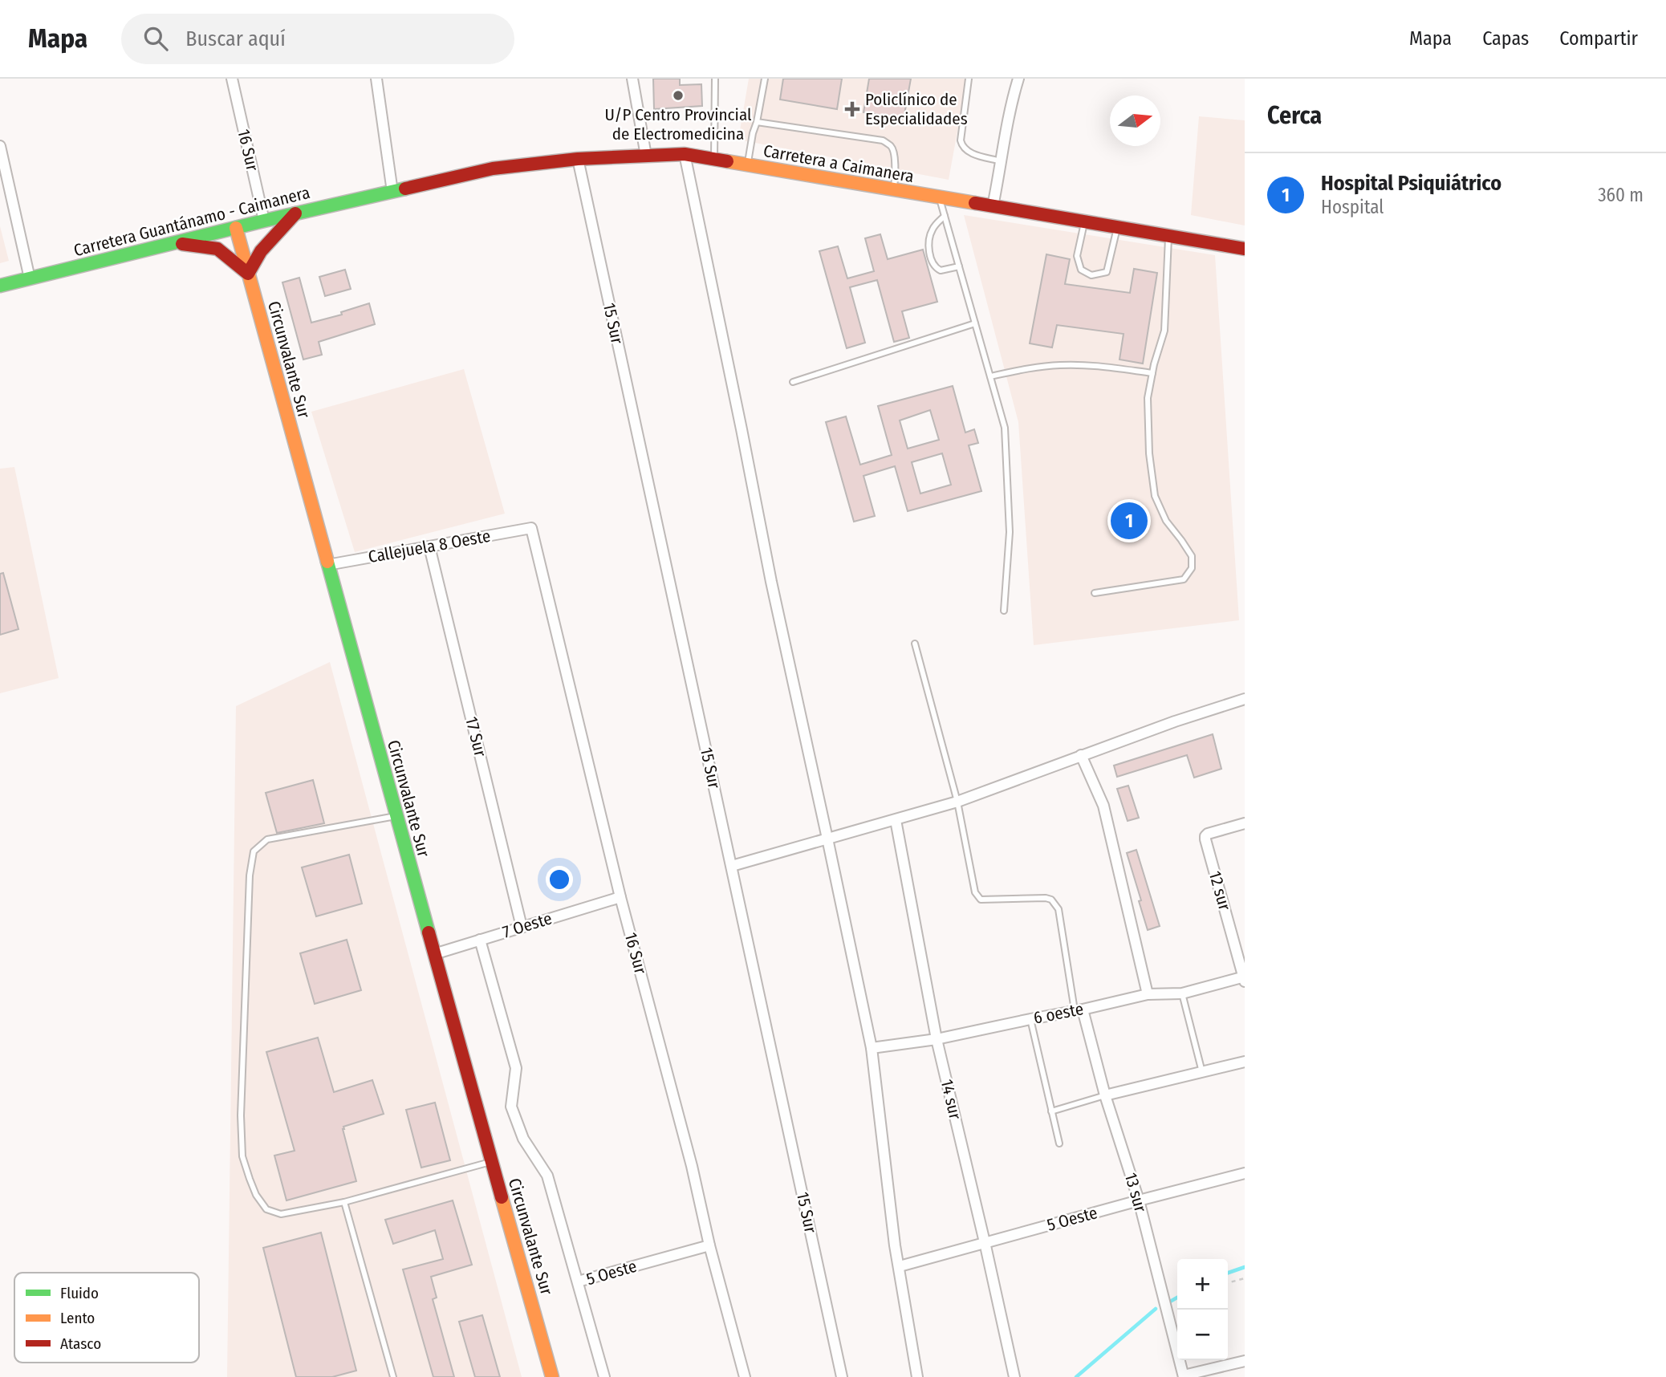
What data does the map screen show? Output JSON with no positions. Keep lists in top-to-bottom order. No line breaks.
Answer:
{"streets":{"main road":["Carretera a Caimanera","Carretera Guantánamo - Caimanera","Circunvalante Sur"],"street":["16 Sur","15 Sur","Callejuela 8 Oeste","17 Sur","12 sur","7 Oeste","6 oeste","14 sur","13 sur","5 Oeste"]},"crossings":[["16 Sur","Carretera Guantánamo - Caimanera"],["16 Sur","Callejuela 8 Oeste"],["16 Sur","7 Oeste"],["16 Sur","5 Oeste"],["Carretera a Caimanera","Carretera Guantánamo - Caimanera"],["Carretera a Caimanera","15 Sur"],["Carretera Guantánamo - Caimanera","Circunvalante Sur"],["Circunvalante Sur","Callejuela 8 Oeste"],["Circunvalante Sur","7 Oeste"],["Callejuela 8 Oeste","17 Sur"],["17 Sur","7 Oeste"],["12 sur","6 oeste"],["6 oeste","14 sur"],["6 oeste","13 sur"],["14 sur","5 Oeste"],["13 sur","5 Oeste"]],"places":{"other":["U/P Centro Provincial de Electromedicina"],"health":["Policlínico de Especialidades"]},"legend":["Fluido","Lento","Atasco"],"north":"right","page":{"header":"Mapa","search":"Buscar aquí","nav":["Mapa","Capas","Compartir"],"heading":"Cerca","list":[{"mark":"1","name":"Hospital Psiquiátrico","note":"Hospital","value":"360 m"}],"pins":"1","map_buttons":["+","−"]}}
